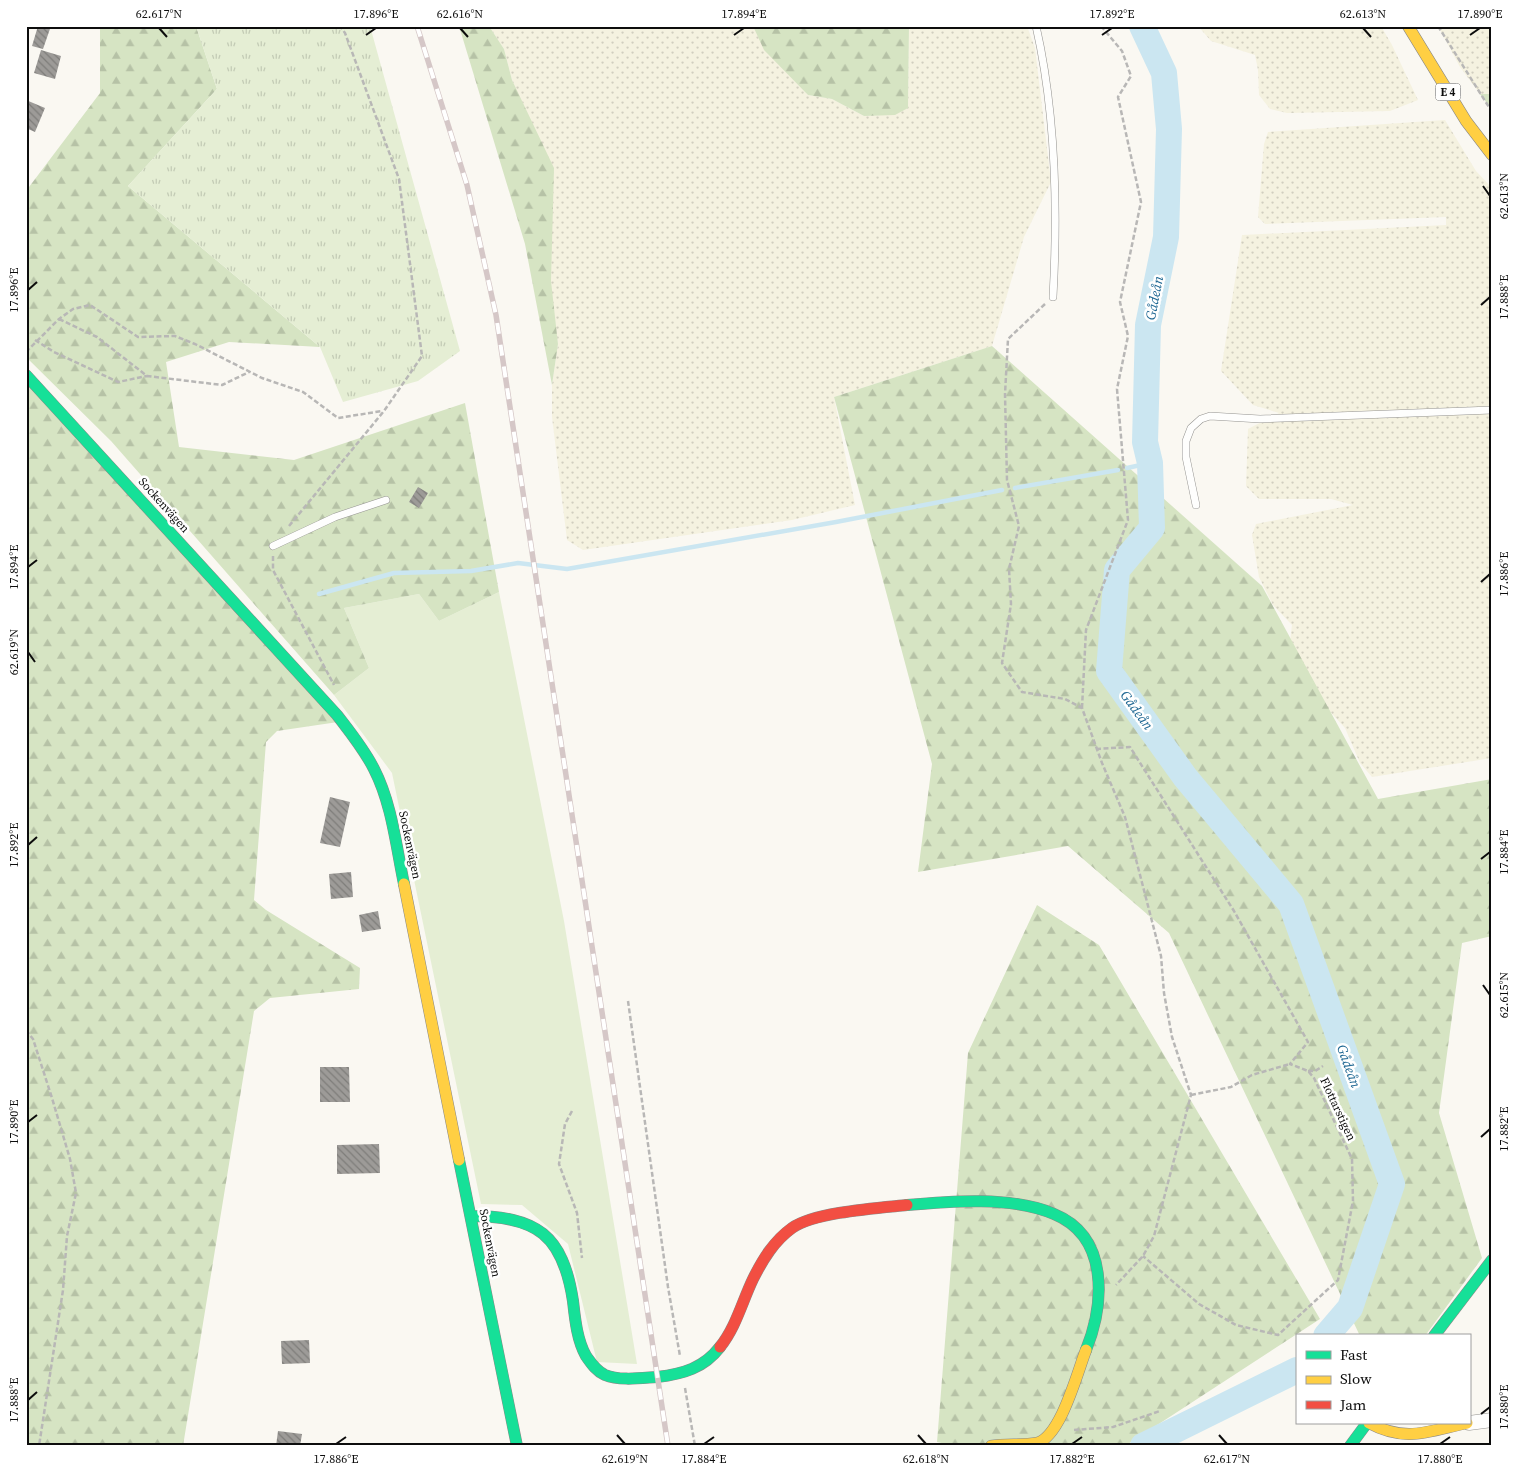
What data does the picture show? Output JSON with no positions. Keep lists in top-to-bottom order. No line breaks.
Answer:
{"streets":{"main road":["E 4","Sockenvägen"],"path":["Flottarstigen"]},"water":["Gådeån"],"legend":["Fast","Slow","Jam"],"coordinates":["62.617°N","17.896°E","62.616°N","17.894°E","17.892°E","62.613°N","17.890°E","17.888°E","17.886°E","62.619°N","17.884°E","62.615°N","17.882°E","17.880°E","62.618°N"]}
